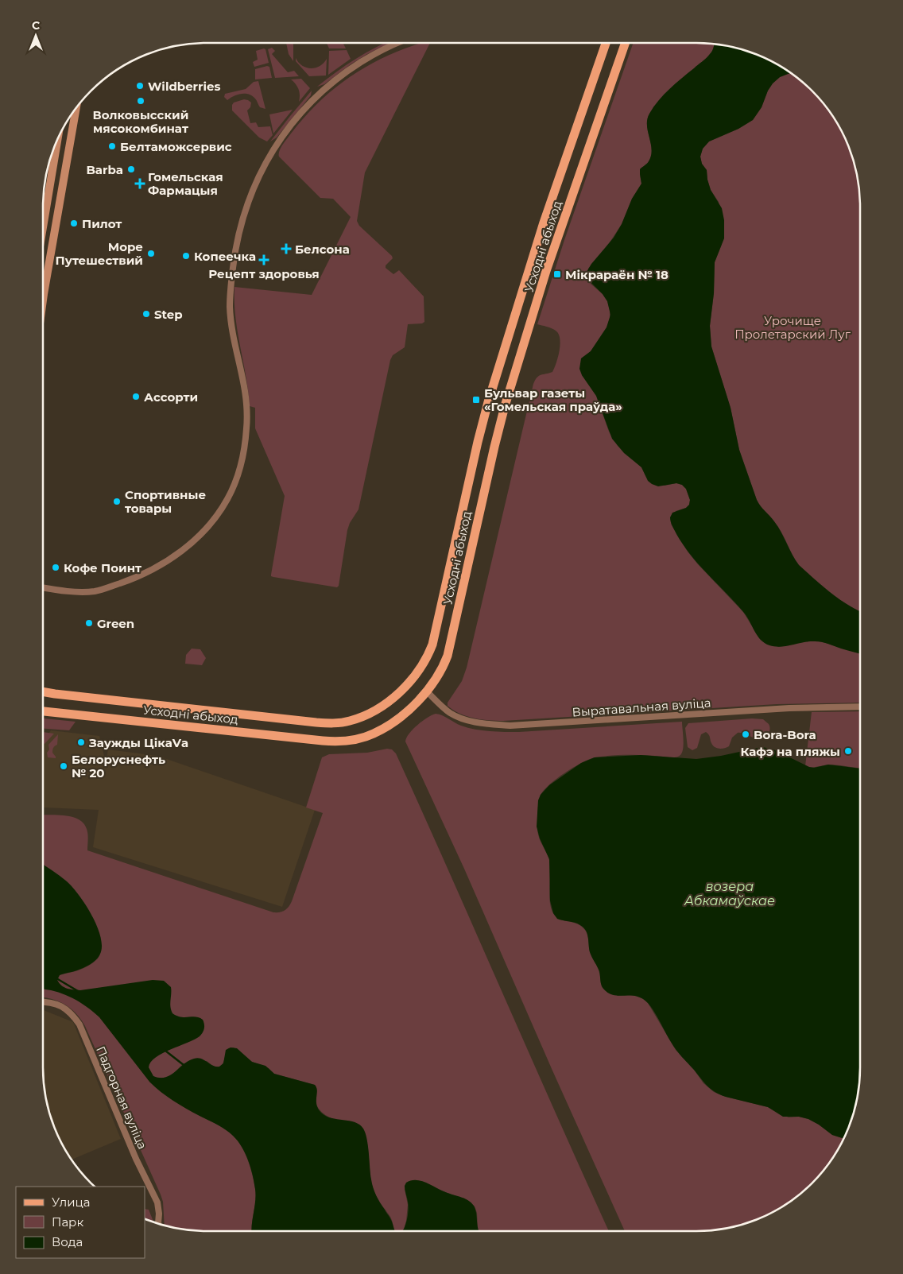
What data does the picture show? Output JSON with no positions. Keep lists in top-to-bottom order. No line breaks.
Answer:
{"streets":{"main road":["Усходні абыход"],"street":["Выратавальная вуліца","Падгорная вуліца"]},"crossings":[["Усходні абыход","Выратавальная вуліца"]],"water":["возера Абкамаўскае"],"parks":["Урочище Пролетарский Луг"],"places":{"other":["Wildberries","Волковысский мясокомбинат","Белтаможсервис","Barba","Пилот","Море Путешествий","Копеечка","Step","Ассорти","Спортивные товары","Кофе Поинт","Green","Bora-Bora","Заужды ЦікаVа","Кафэ на пляжы","Белоруснефть № 20"],"health":["Гомельская Фармацыя","Белсона","Рецепт здоровья"],"transit":["Мікрараён № 18","Бульвар газеты «Гомельская праўда»"]},"legend":["Улица","Парк","Вода"],"north":"top"}
